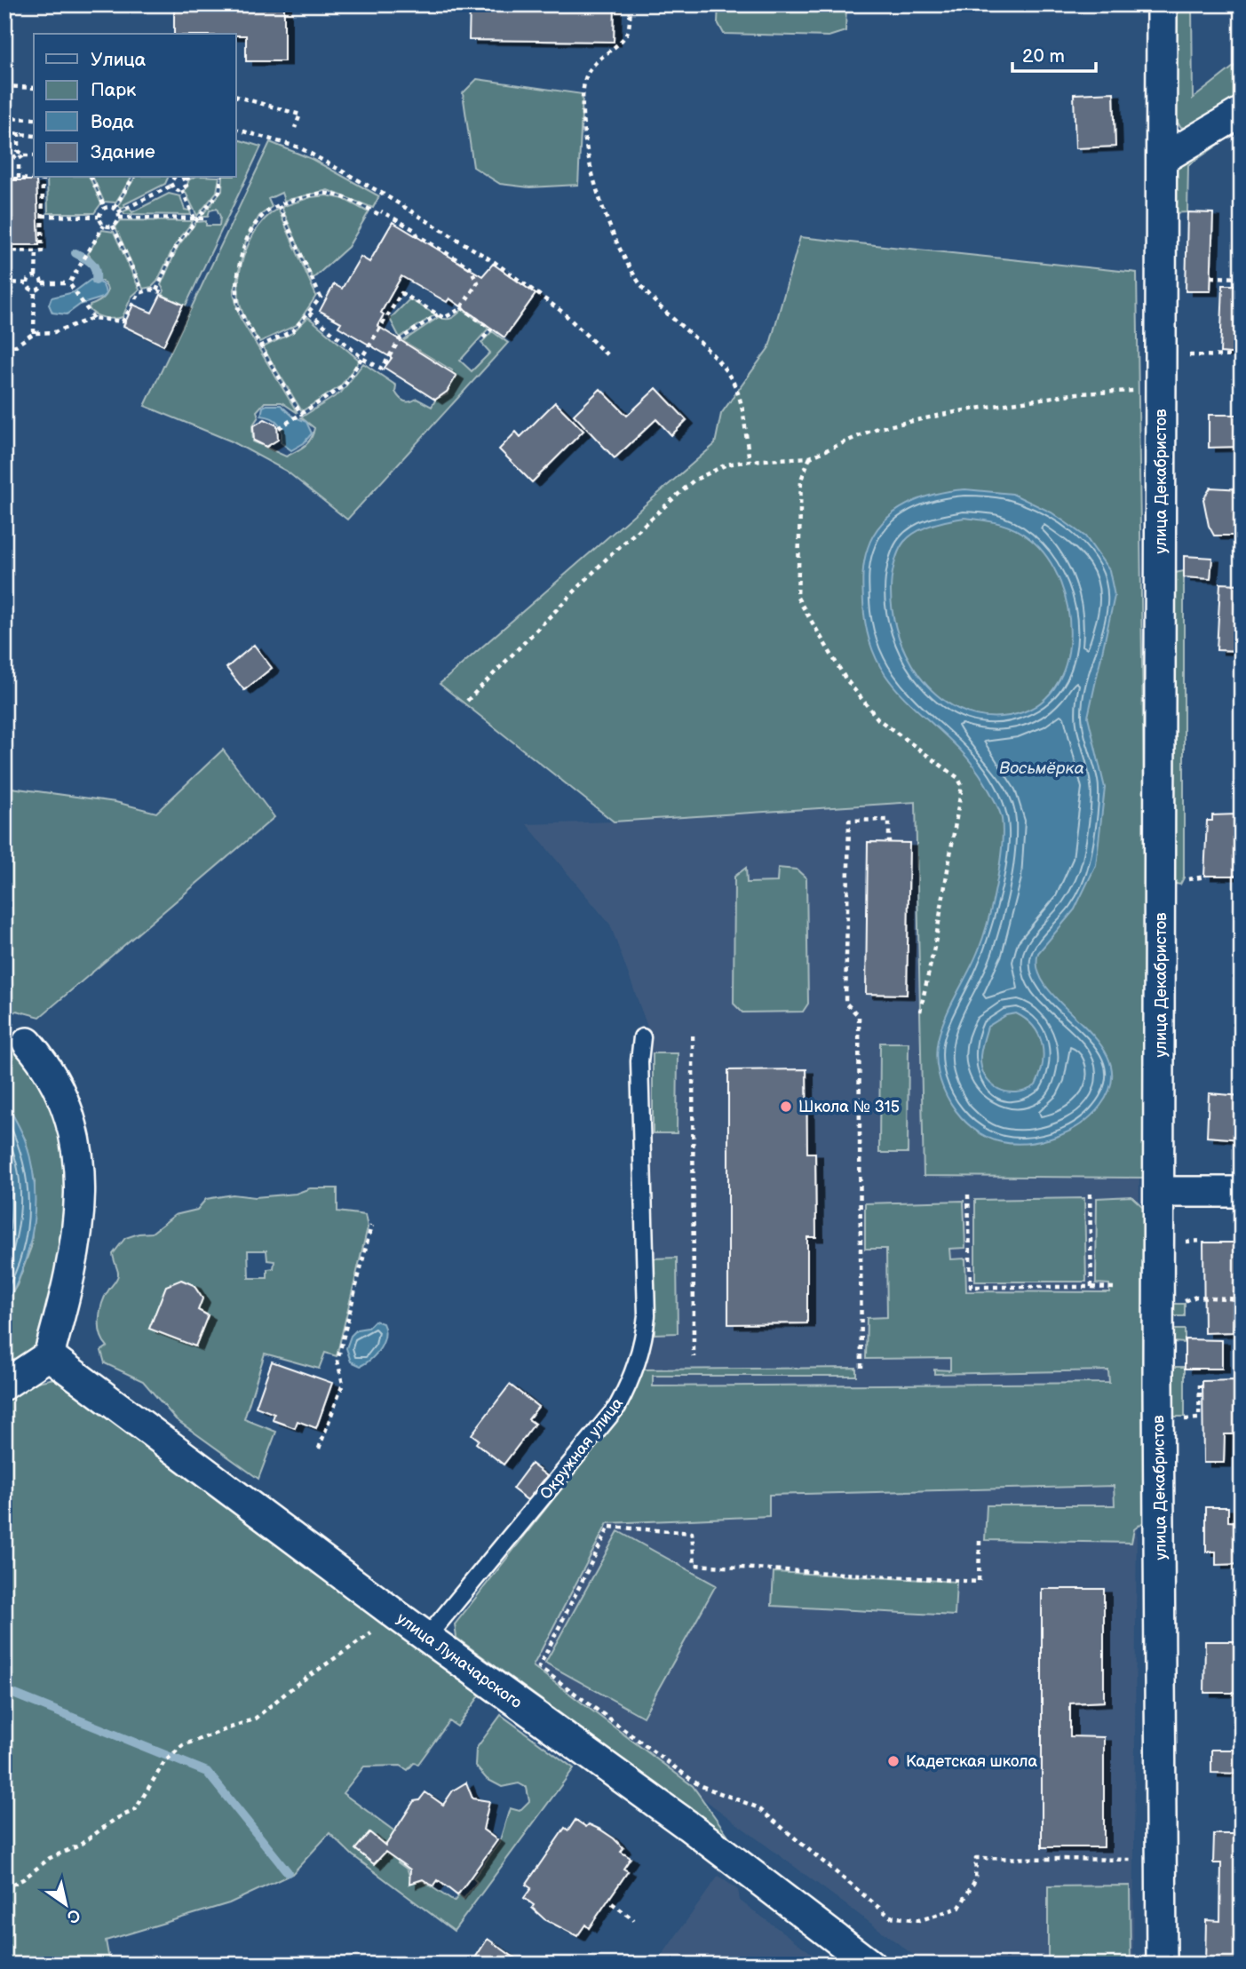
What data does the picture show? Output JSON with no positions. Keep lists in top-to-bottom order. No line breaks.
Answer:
{"streets":{"street":["улица Декабристов","улица Луначарского"],"lane":["Окружная улица"]},"crossings":[["Окружная улица","улица Луначарского"]],"water":["Восьмёрка"],"places":["Школа № 315","Кадетская школа"],"legend":["Улица","Парк","Вода","Здание"],"scale_bar":"20 m","north":"bottom right"}
